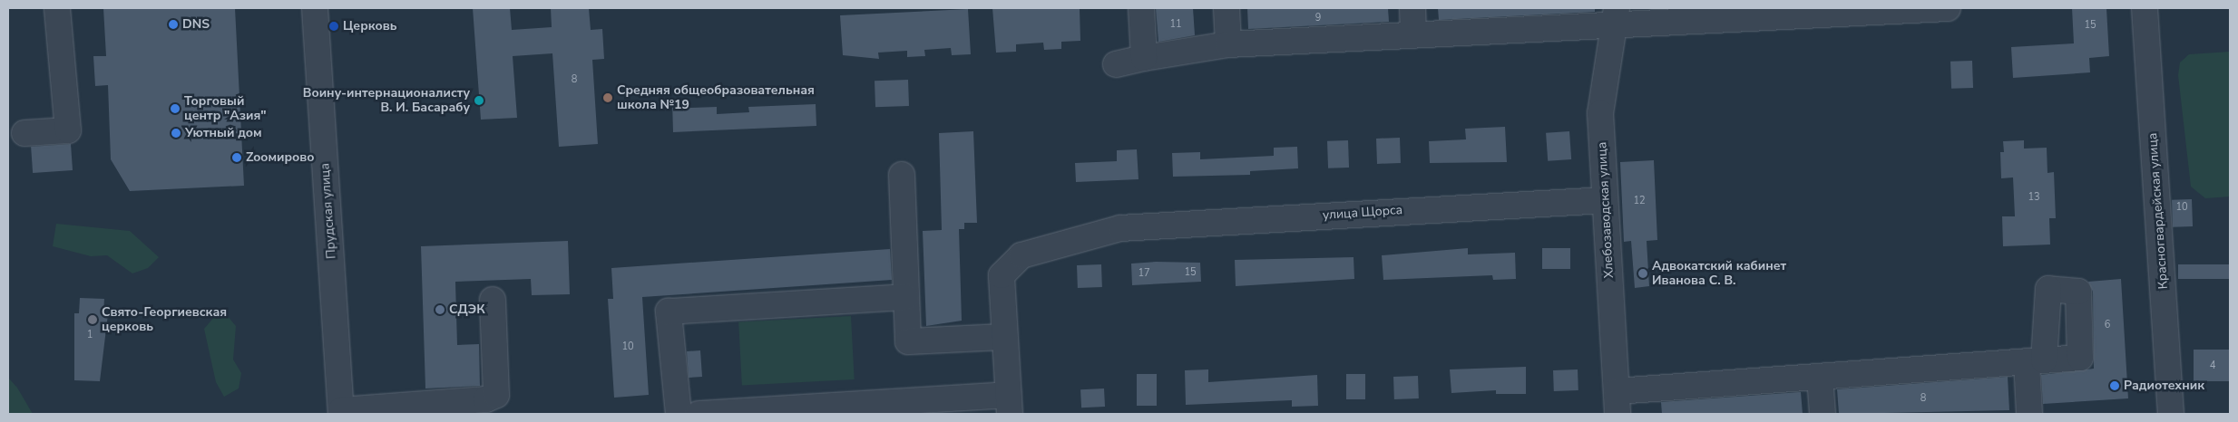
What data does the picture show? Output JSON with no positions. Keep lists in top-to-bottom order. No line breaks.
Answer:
{"streets":{"street":["Хлебозаводская улица","Прудская улица","Красногвардейская улица","улица Щорса"]},"crossings":[["Хлебозаводская улица","улица Щорса"]],"places":["DNS","Церковь","Средняя общеобразовательная школа №19","Воину-интернационалисту В. И. Басарабу","Торговый центр \"Азия\"","Уютный дом","Zooмирово","Адвокатский кабинет Иванова С. В.","СДЭК","Свято-Георгиевская церковь","Радиотехник"],"house_numbers":["9","11","15","8","13","12","10","15","17","6","1","10","4","8"]}
